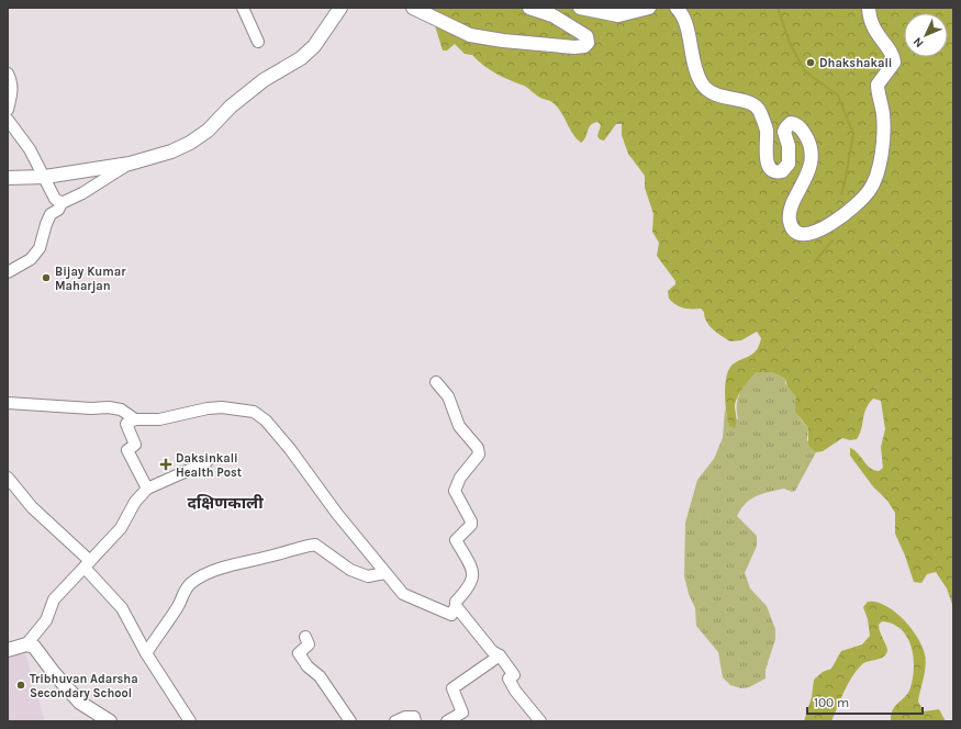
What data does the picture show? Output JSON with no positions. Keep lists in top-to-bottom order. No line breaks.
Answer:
{"districts":["दक्षि‍णकाली"],"places":{"other":["Dhakshakali","Bijay Kumar Maharjan","Tribhuvan Adarsha Secondary School"],"health":["Daksinkali Health Post"]},"scale_bar":"100 m","north":"bottom left"}
